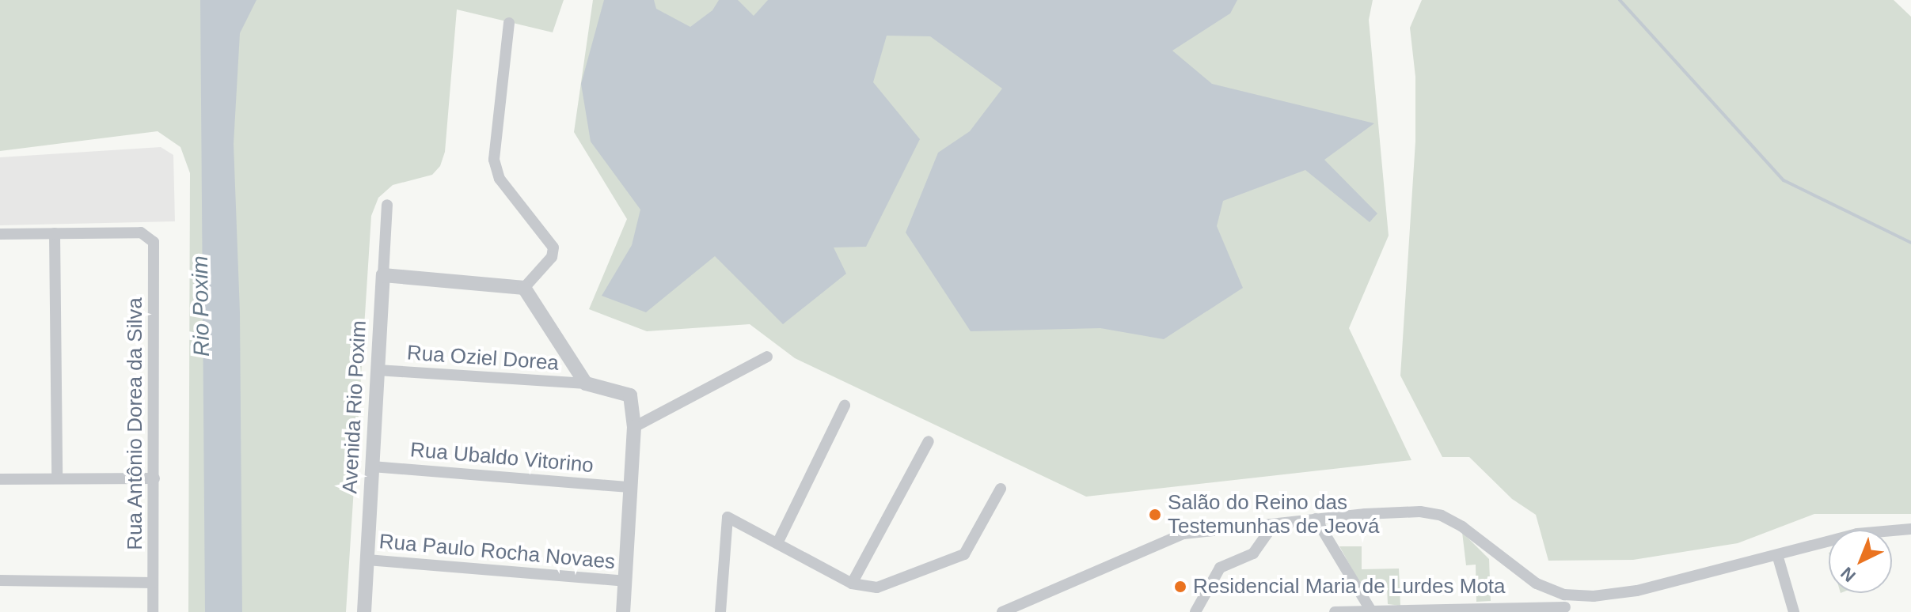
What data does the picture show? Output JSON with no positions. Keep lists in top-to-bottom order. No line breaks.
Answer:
{"streets":{"street":["Rua Oziel Dorea","Avenida Rio Poxim","Rua Antônio Dorea da Silva","Rua Ubaldo Vitorino","Rua Paulo Rocha Novaes"]},"crossings":[["Rua Oziel Dorea","Avenida Rio Poxim"],["Avenida Rio Poxim","Rua Ubaldo Vitorino"],["Avenida Rio Poxim","Rua Paulo Rocha Novaes"]],"water":["Rio Poxim"],"places":["Salão do Reino das Testemunhas de Jeová","Residencial Maria de Lurdes Mota"],"north":"bottom left"}
